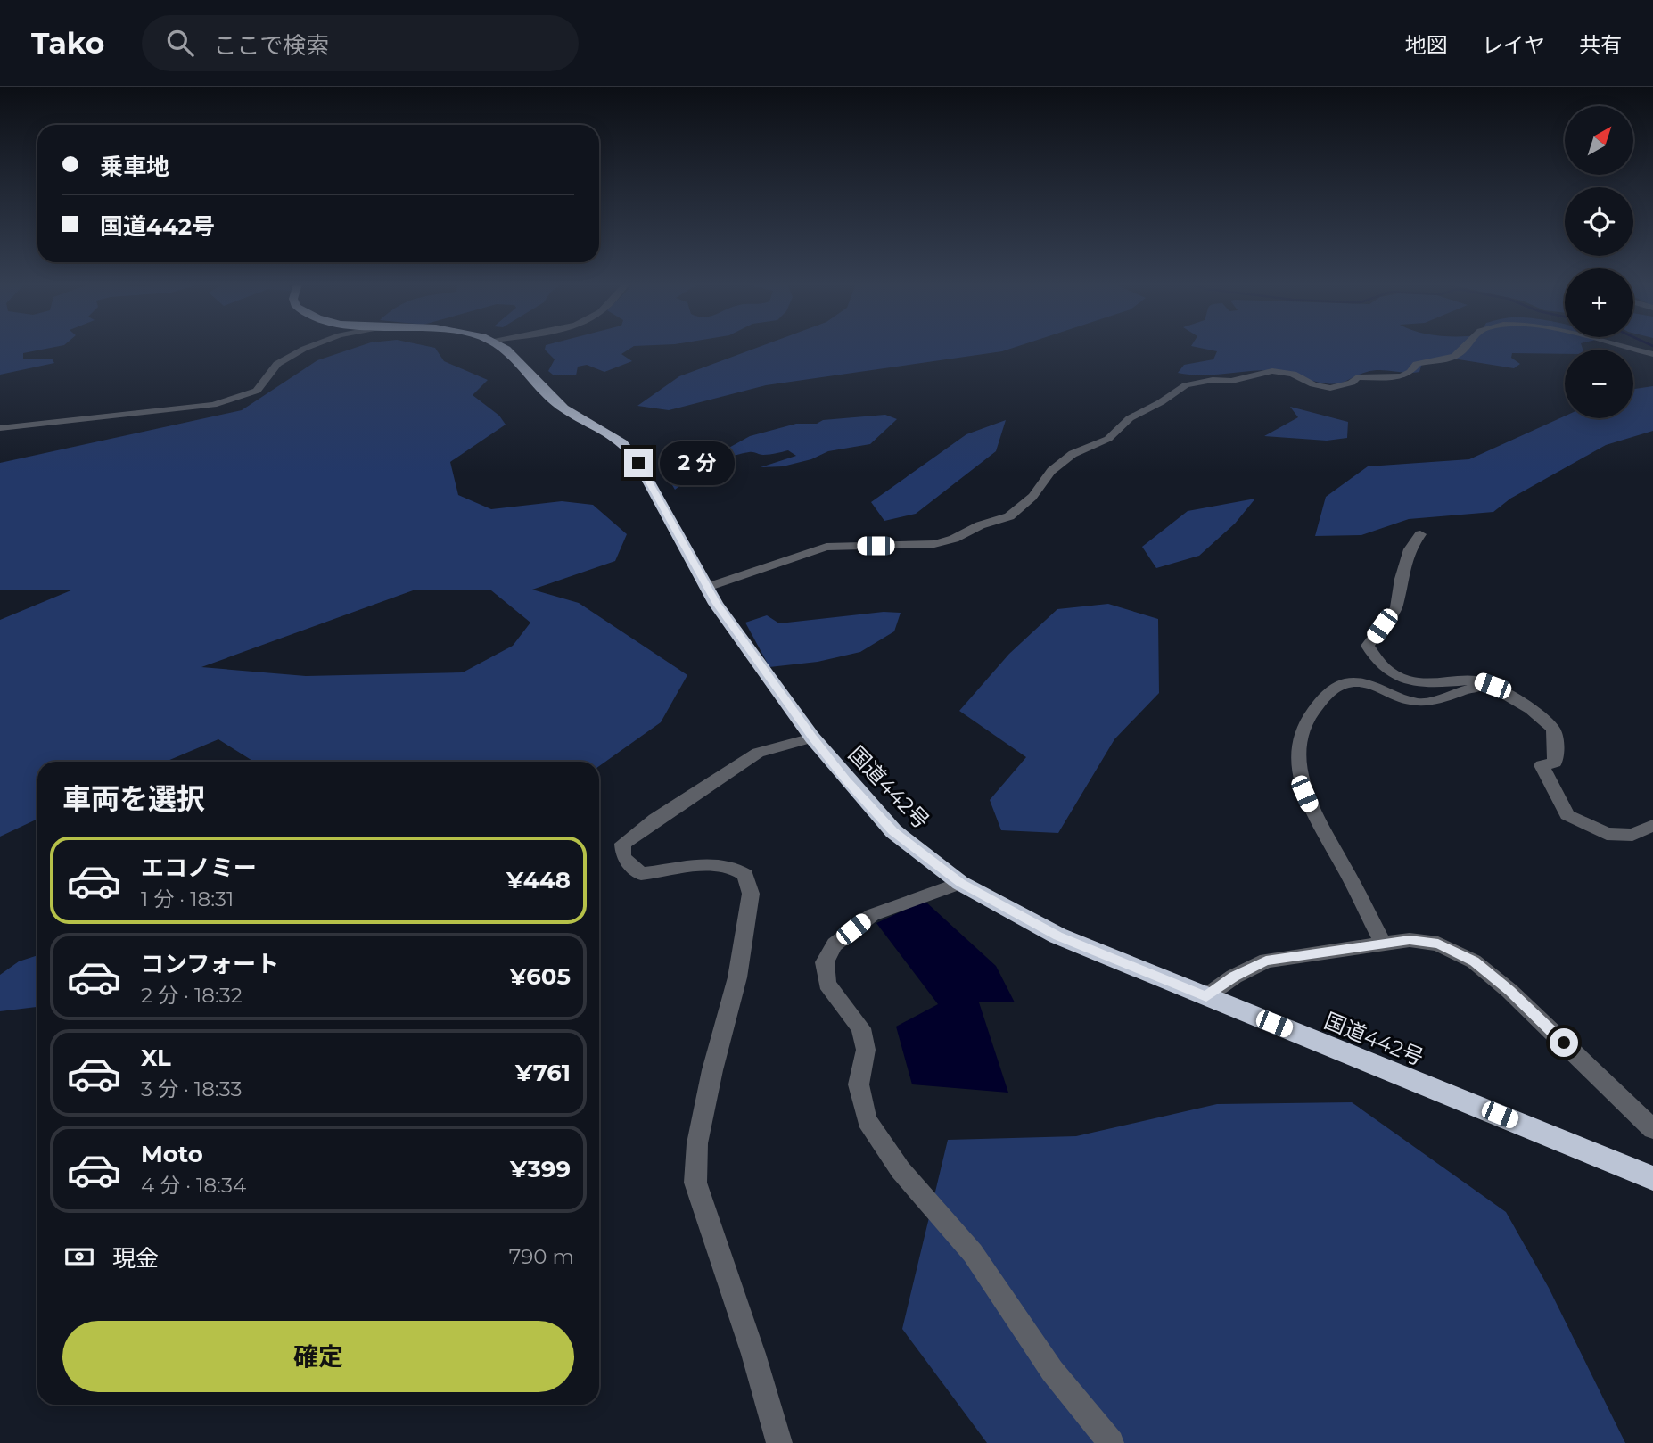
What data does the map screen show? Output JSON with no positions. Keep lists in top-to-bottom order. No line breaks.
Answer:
{"streets":{"highway":["国道442号"]},"north":"top right","page":{"header":"Tako","search":"ここで検索","nav":["地図","レイヤ","共有"],"map_buttons":["+","−"],"banner":["乗車地","国道442号"],"bubble":"2 分","heading":"車両を選択","list":[{"name":"エコノミー","note":"1 分 · 18:31","value":"¥448"},{"name":"コンフォート","note":"2 分 · 18:32","value":"¥605"},{"name":"XL","note":"3 分 · 18:33","value":"¥761"},{"name":"Moto","note":"4 分 · 18:34","value":"¥399"}],"pay":["現金","790 m"],"buttons":"確定"}}
